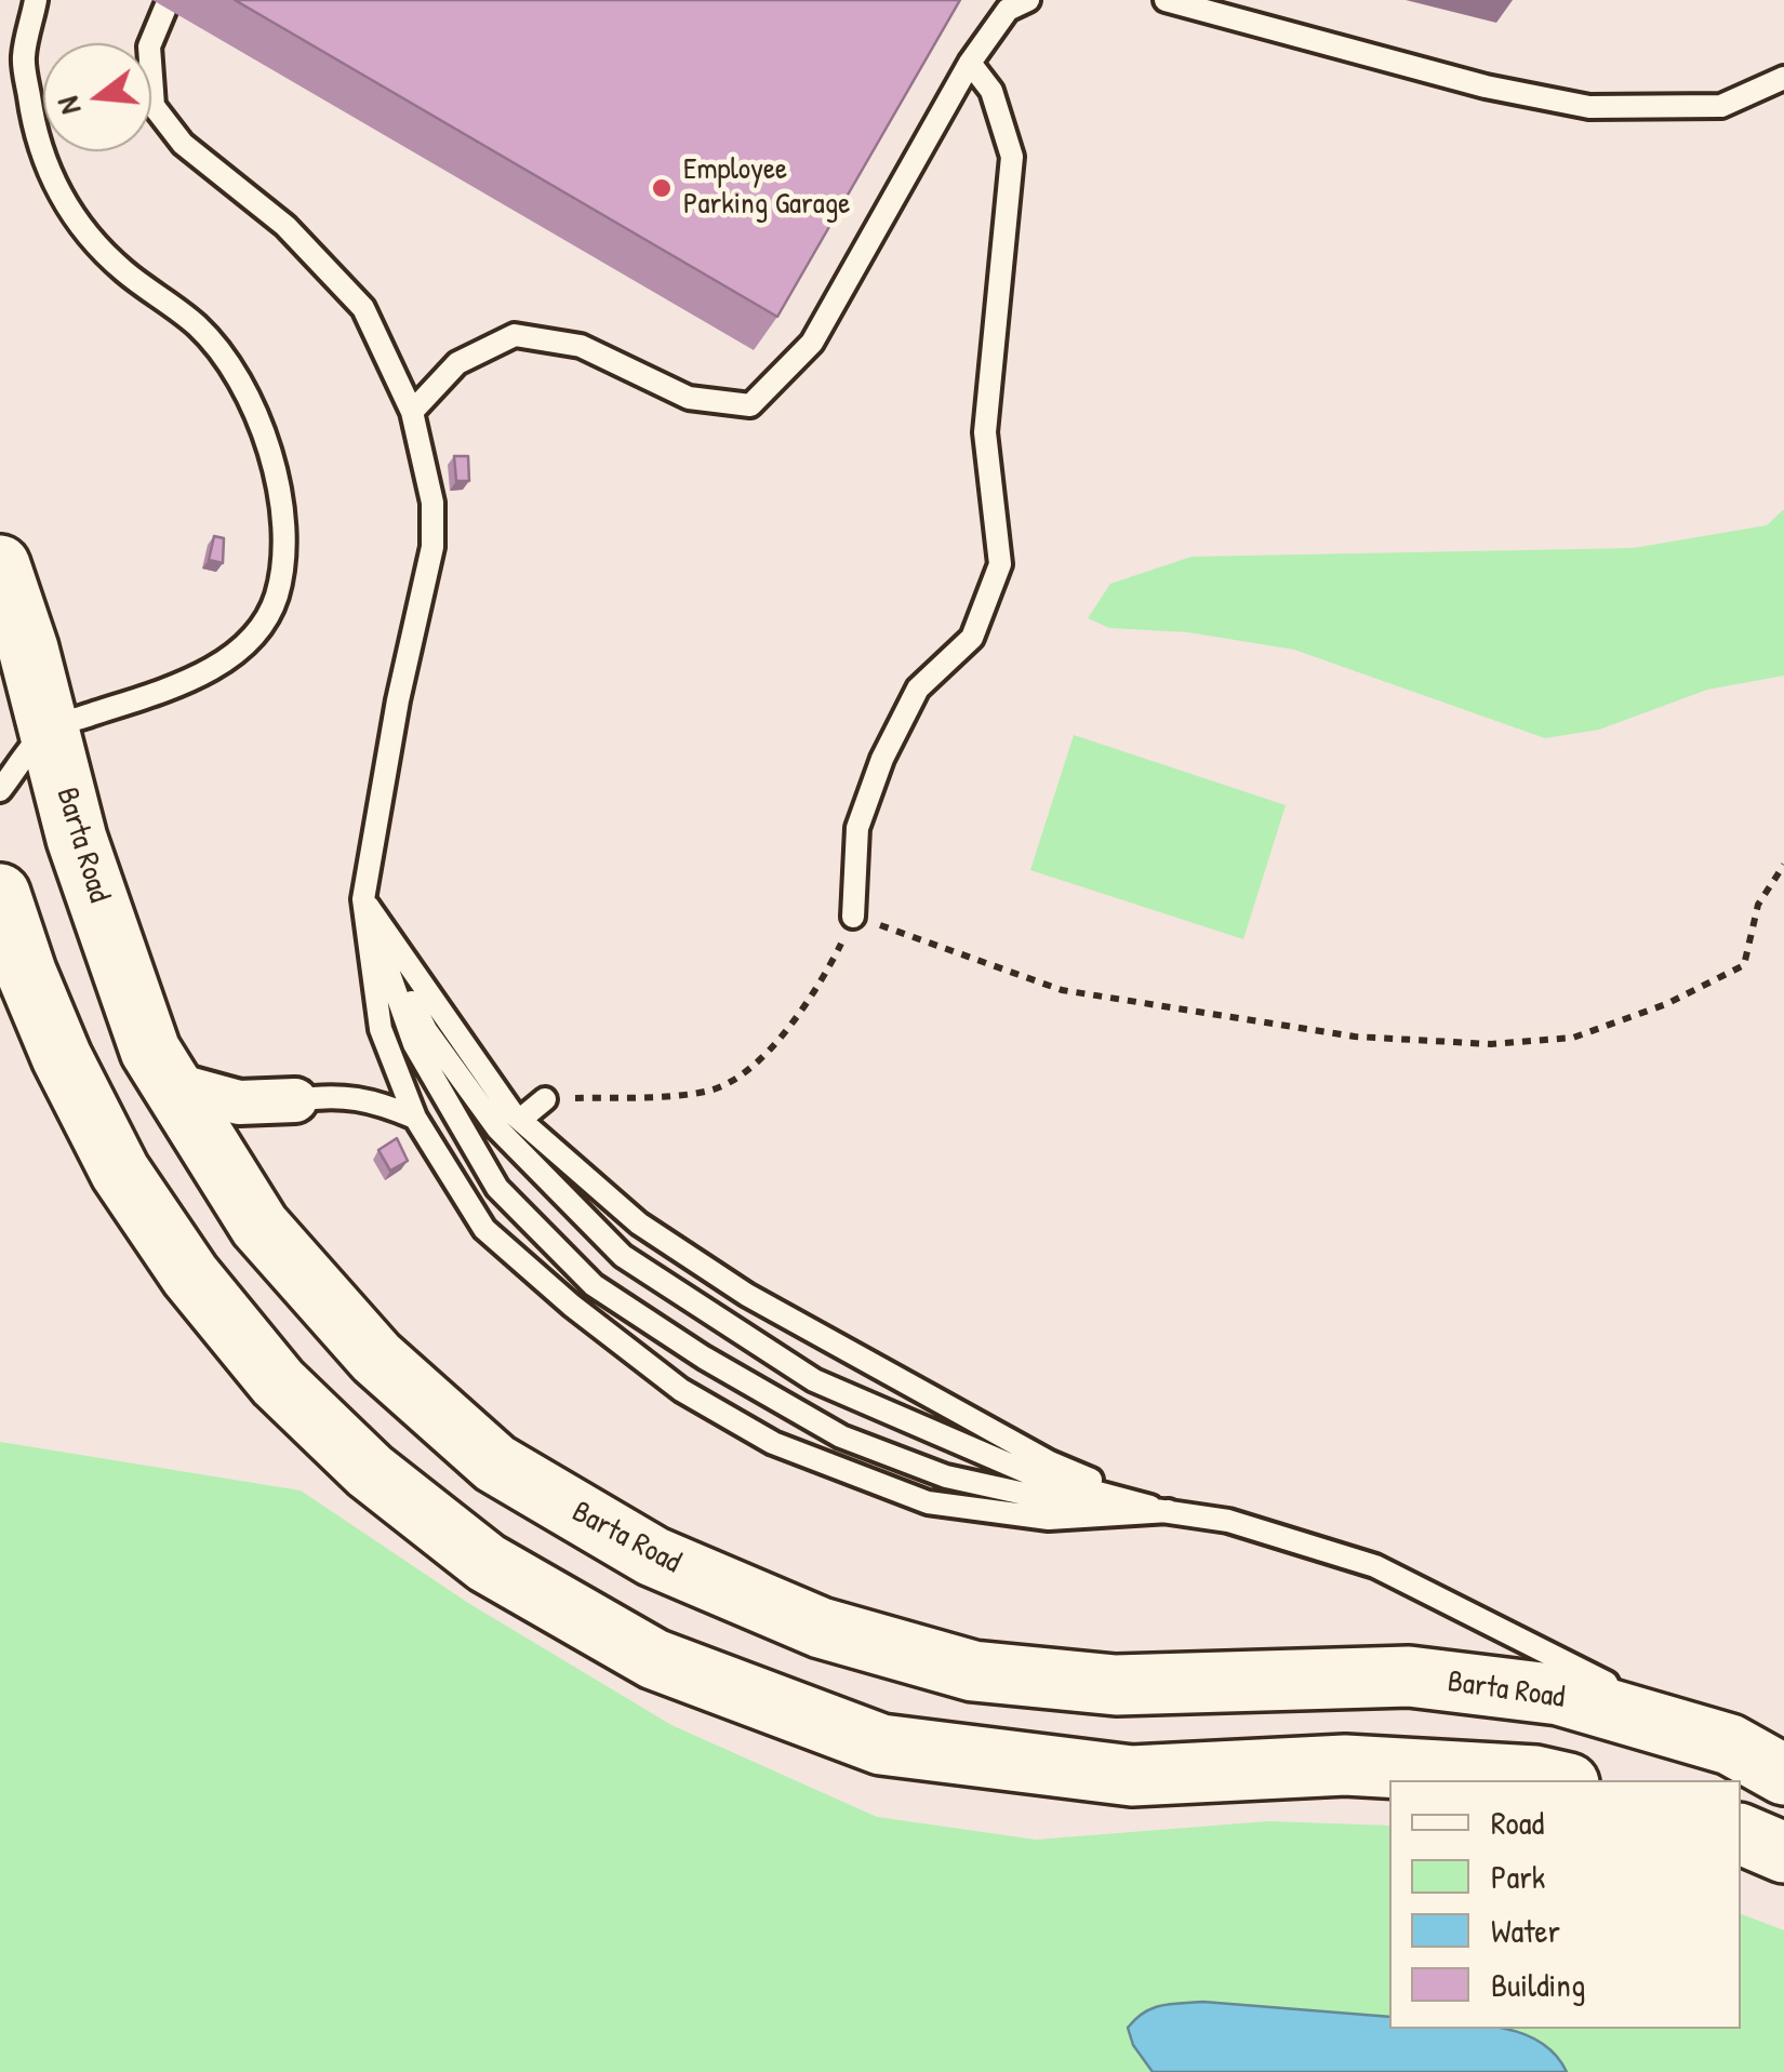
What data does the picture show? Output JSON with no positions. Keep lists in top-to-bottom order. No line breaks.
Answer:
{"streets":{"street":["Barta Road"]},"places":["Employee Parking Garage"],"legend":["Road","Park","Water","Building"],"north":"left"}
